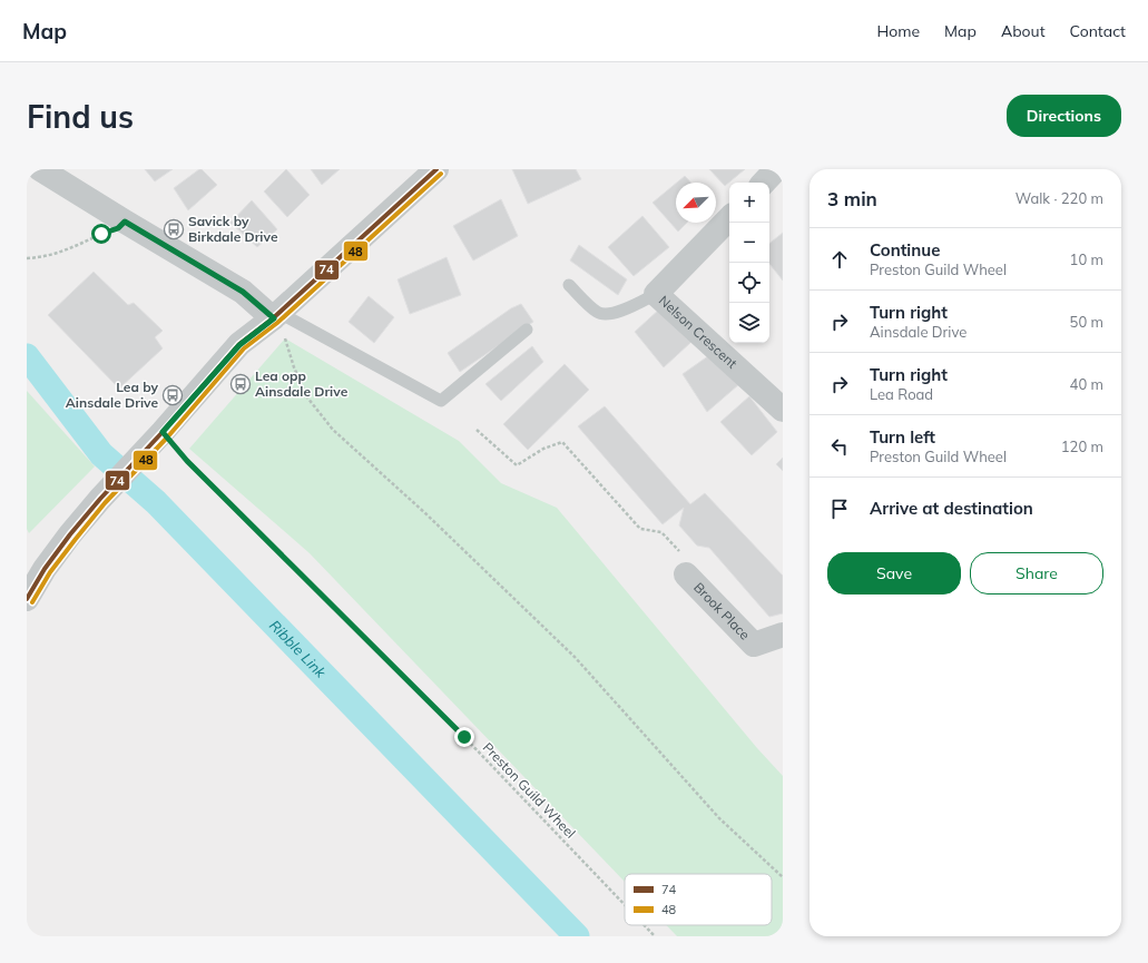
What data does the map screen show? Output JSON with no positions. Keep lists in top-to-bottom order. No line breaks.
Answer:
{"streets":{"street":["Nelson Crescent","Brook Place"],"path":["Preston Guild Wheel"]},"water":["Ribble Link"],"places":{"bus stop":["Savick by Birkdale Drive","Lea opp Ainsdale Drive","Lea by Ainsdale Drive"]},"lines":["transit line 74","transit line 48"],"legend":["74","48"],"north":"bottom left","page":{"header":"Map","nav":["Home","Map","About","Contact"],"buttons":["Directions",["Save","Share"]],"title":"Find us","heading":["3 min","Walk · 220 m"],"map_buttons":["+","−"],"list":[["Continue","Preston Guild Wheel","10 m"],["Turn right","Ainsdale Drive","50 m"],["Turn right","Lea Road","40 m"],["Turn left","Preston Guild Wheel","120 m"],"Arrive at destination"]}}
